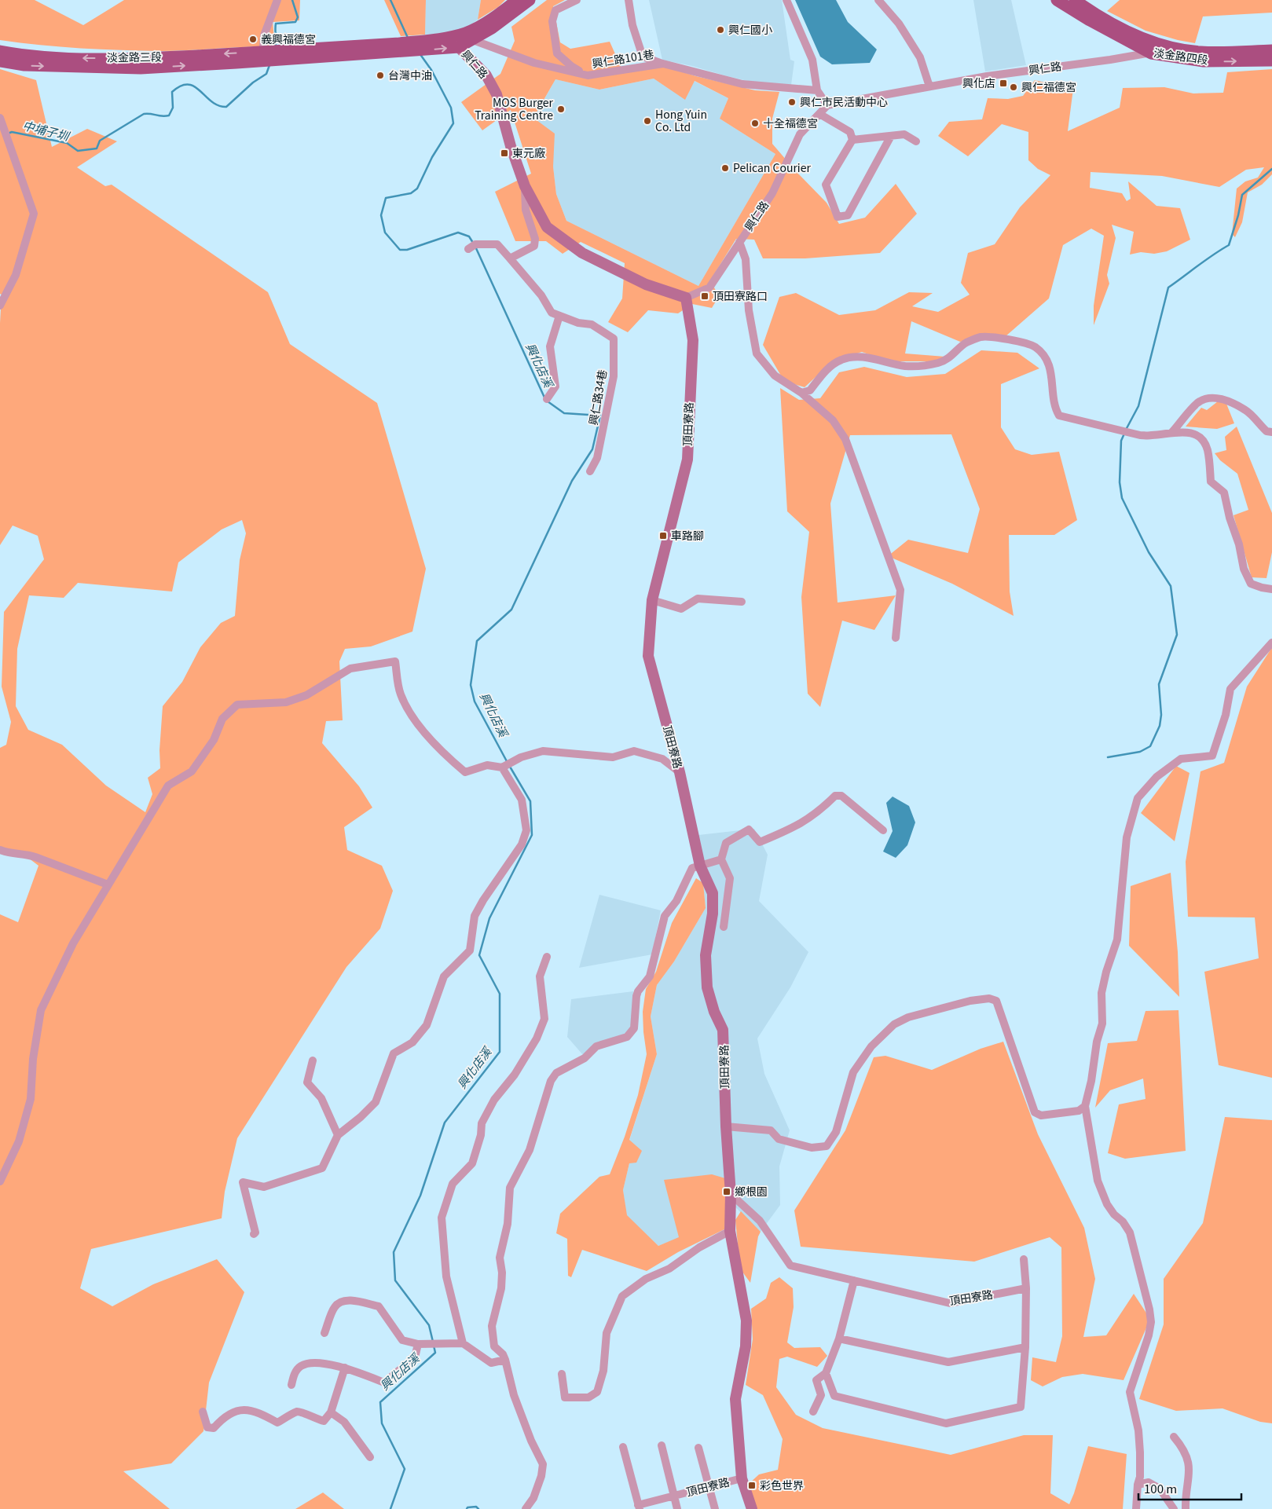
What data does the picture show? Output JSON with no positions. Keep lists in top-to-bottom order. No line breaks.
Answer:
{"streets":{"main road":["淡金路四段","淡金路三段"],"street":["興仁路101巷","興仁路","興仁路34巷","頂田寮路"]},"crossings":[["淡金路四段","興仁路"],["淡金路三段","興仁路"],["興仁路","頂田寮路"]],"water":["中埔子圳","興化店溪"],"places":{"other":["興仁國小","義興福德宮","台灣中油","興仁福德宮","興仁市民活動中心","MOS Burger Training Centre","Hong Yuin Co. Ltd","十全福德宮","Pelican Courier"],"transit":["興化店","東元廠","頂田寮路口","車路腳","鄉根園","彩色世界"]},"scale_bar":"100 m"}
